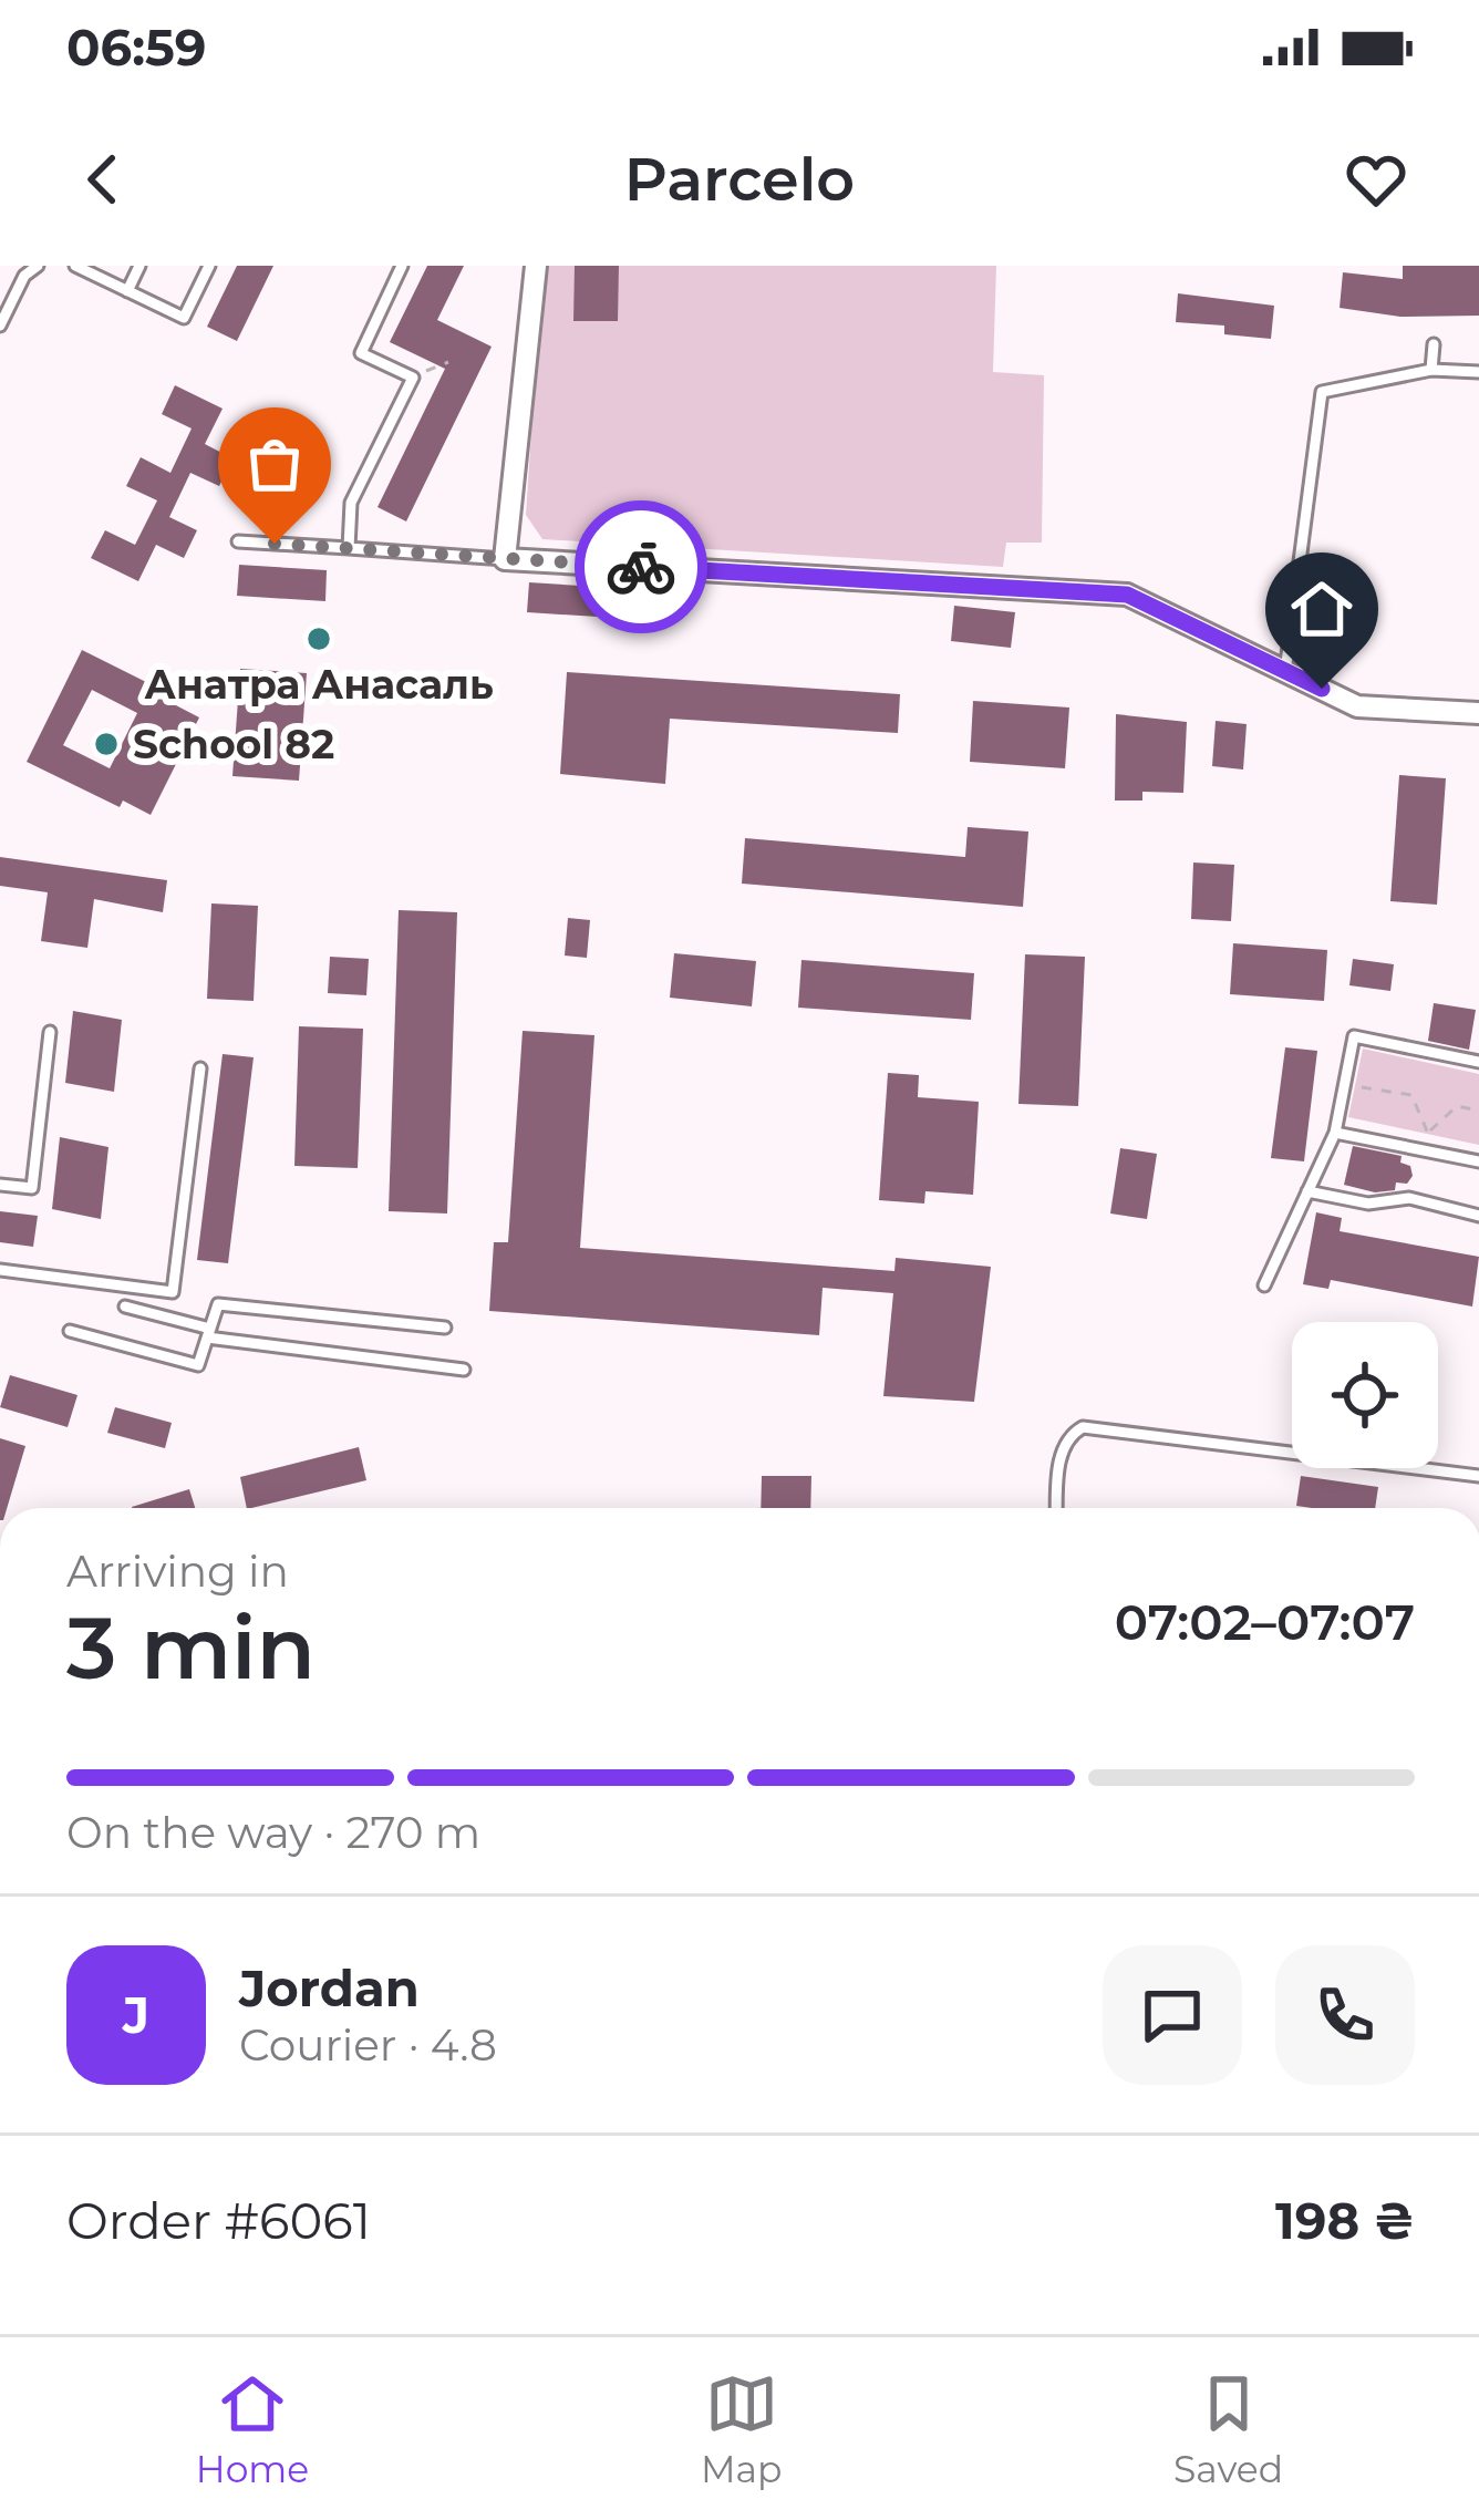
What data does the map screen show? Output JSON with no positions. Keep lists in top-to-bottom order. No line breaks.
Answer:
{"places":["Анатра Анасаль","School 82"],"page":{"status":"06:59","header":"Parcelo","heading":["3 min","Arriving in","07:02–07:07"],"panel":["Jordan","Courier · 4.8","Order #6061","198 ₴"],"bar":"On the way · 270 m","round":"J","tabs":["Home","Map","Saved"]}}
